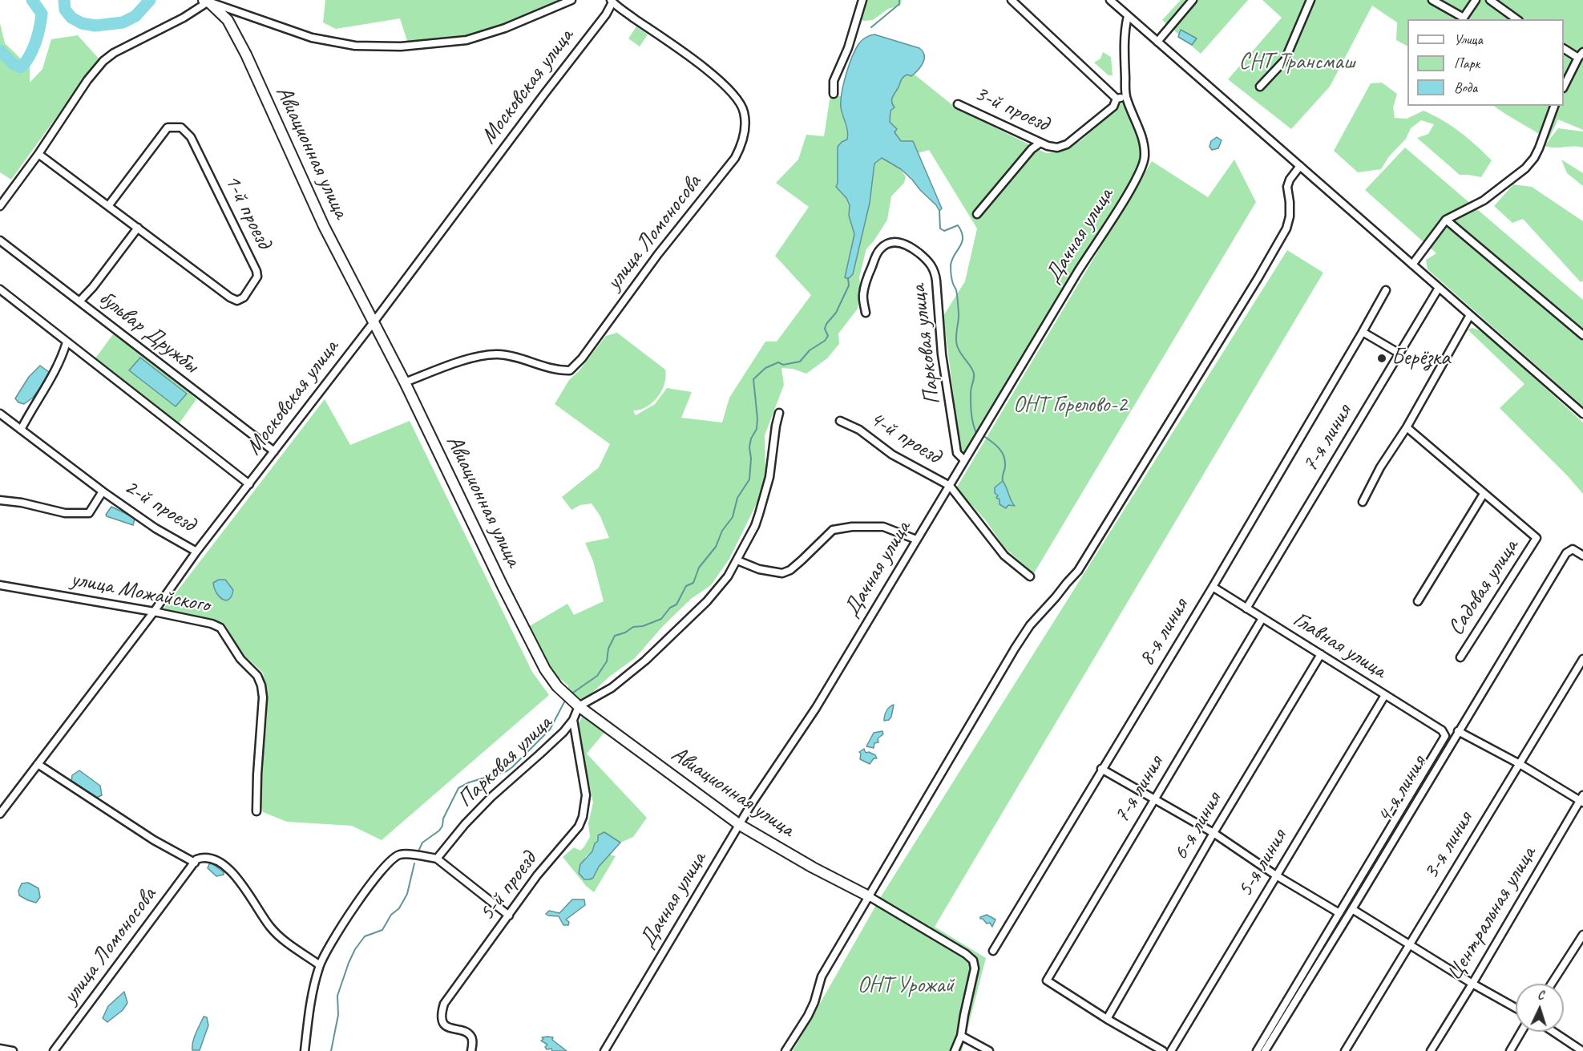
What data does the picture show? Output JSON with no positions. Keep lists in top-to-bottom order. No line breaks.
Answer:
{"streets":{"street":["Московская улица","3-й проезд","Авиационная улица","1-й проезд","улица Ломоносова","Дачная улица","бульвар Дружбы","Парковая улица","4-й проезд","7-я линия","2-й проезд","Садовая улица","улица Можайского","8-я линия","Главная улица","4-я линия","6-я линия","3-я линия","5-я линия","5-й проезд","Центральная улица"]},"crossings":[["Московская улица","Авиационная улица"],["Московская улица","улица Ломоносова"],["Московская улица","бульвар Дружбы"],["Московская улица","2-й проезд"],["Московская улица","улица Можайского"],["Авиационная улица","улица Ломоносова"],["Авиационная улица","Дачная улица"],["Авиационная улица","Парковая улица"],["Дачная улица","Парковая улица"],["Дачная улица","4-й проезд"],["Парковая улица","5-й проезд"],["7-я линия","Главная улица"],["7-я линия","6-я линия"],["8-я линия","Главная улица"],["Главная улица","6-я линия"],["Главная улица","5-я линия"]],"parks":["СНТ Трансмаш","ОНТ Горелово-2","ОНТ Урожай"],"places":["Берёзка"],"legend":["Улица","Парк","Вода"],"north":"top"}
